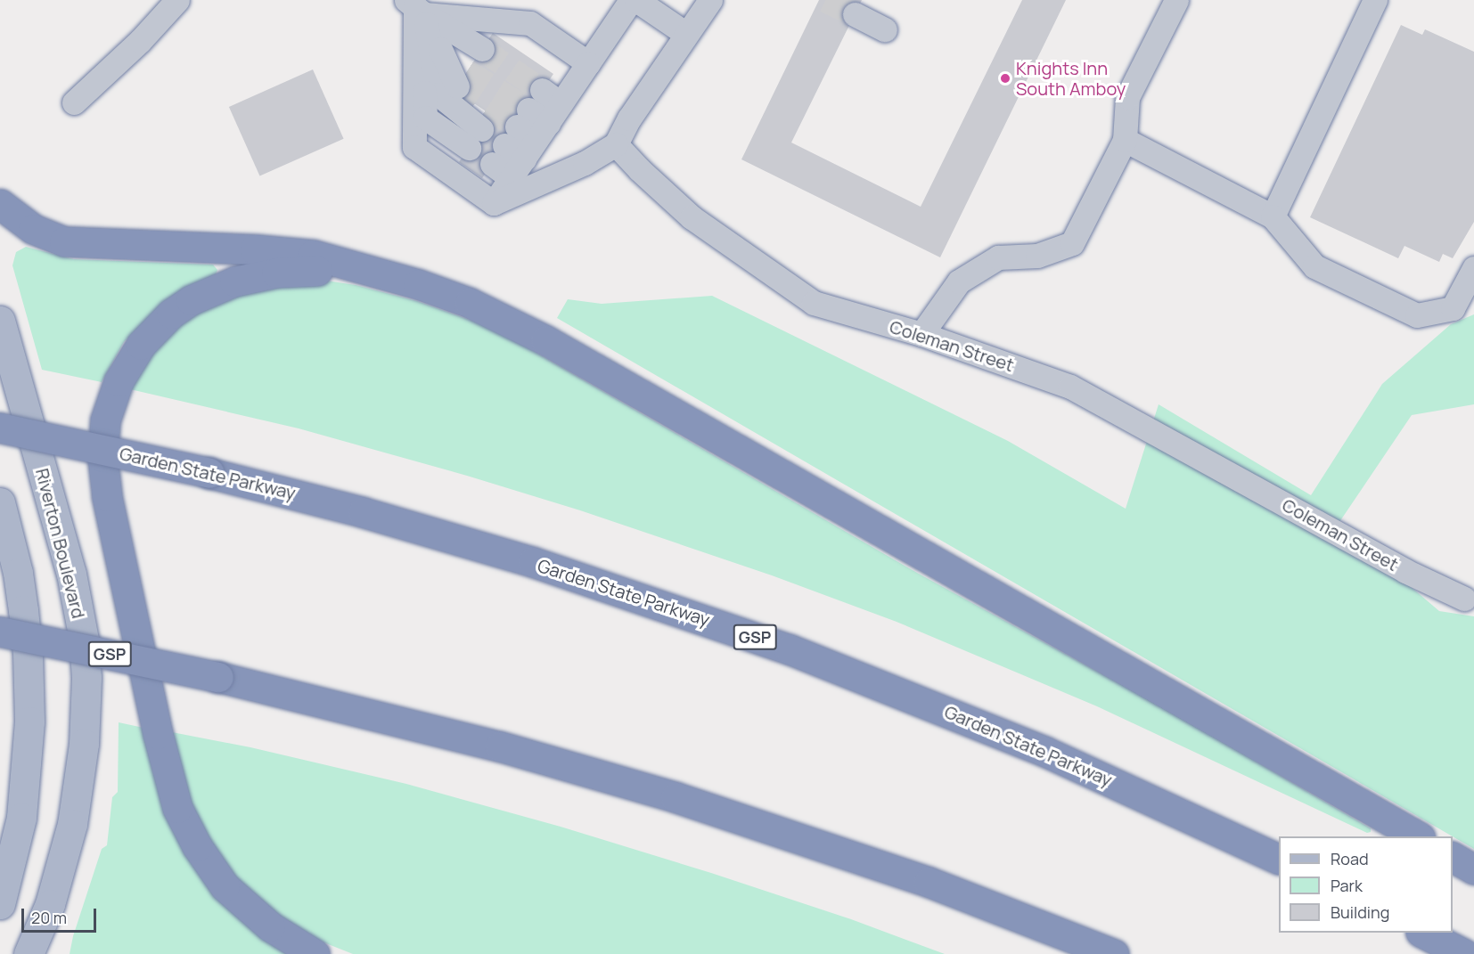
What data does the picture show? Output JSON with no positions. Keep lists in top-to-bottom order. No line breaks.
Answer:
{"streets":{"highway":["Garden State Parkway","GSP"],"main road":["Riverton Boulevard"],"street":["Coleman Street"]},"places":["Knights Inn South Amboy"],"legend":["Road","Park","Building"],"scale_bar":"20 m"}
